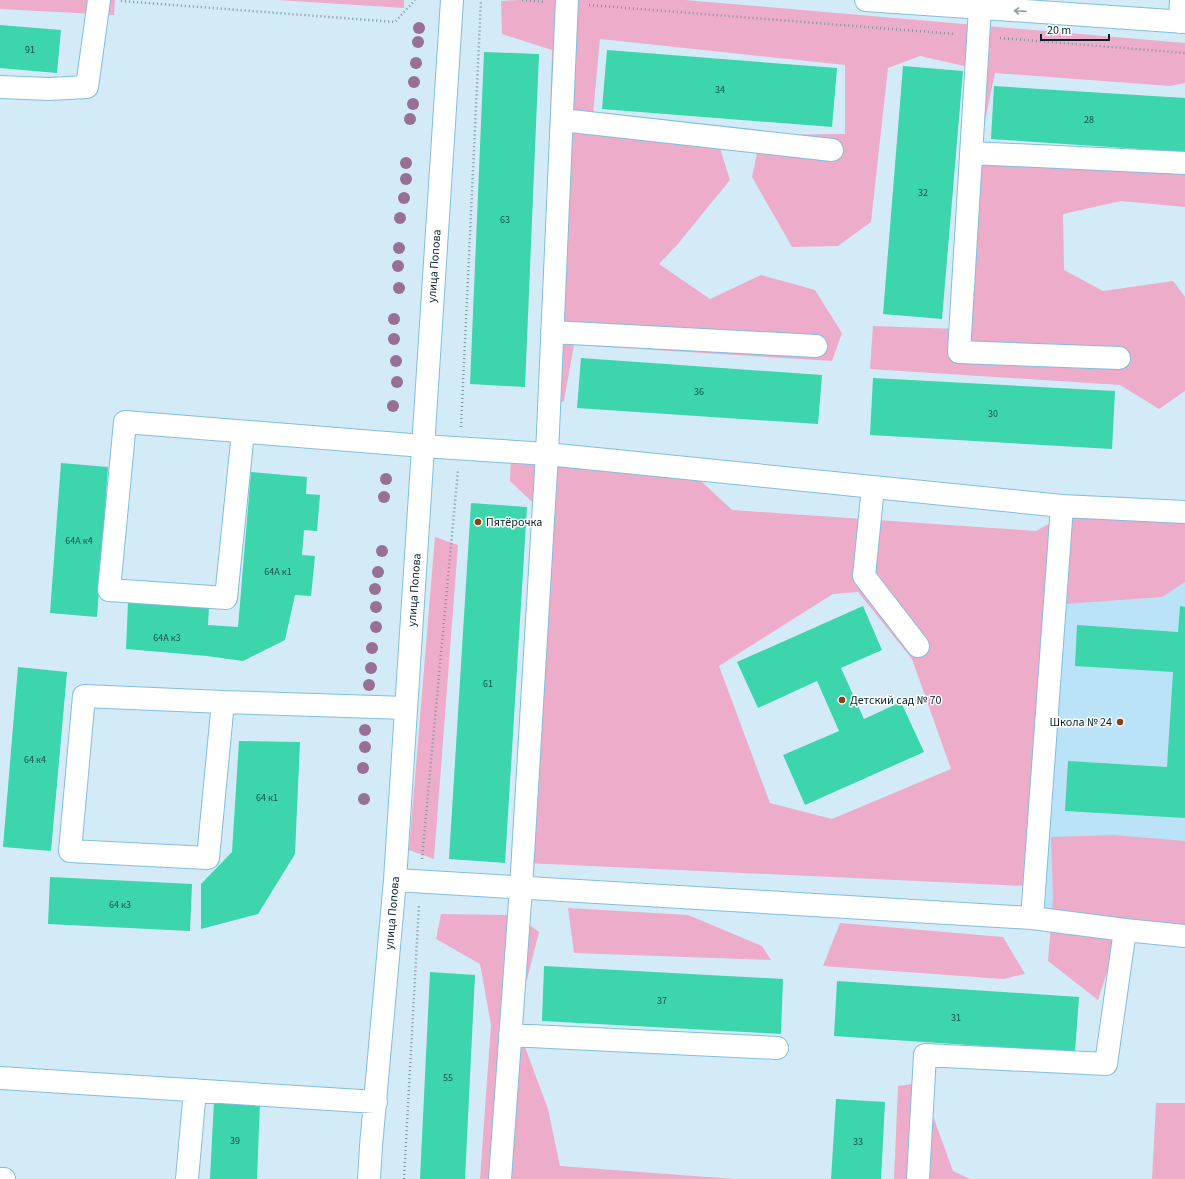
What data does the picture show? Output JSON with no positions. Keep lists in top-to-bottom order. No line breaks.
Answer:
{"streets":{"street":["улица Попова"]},"places":["Пятёрочка","Детский сад № 70","Школа № 24"],"house_numbers":["91","34","28","32","63","36","30","64А к4","64А к1","64А к3","61","64 к4","64 к1","64 к3","37","31","55","39","33"],"scale_bar":"20 m"}
